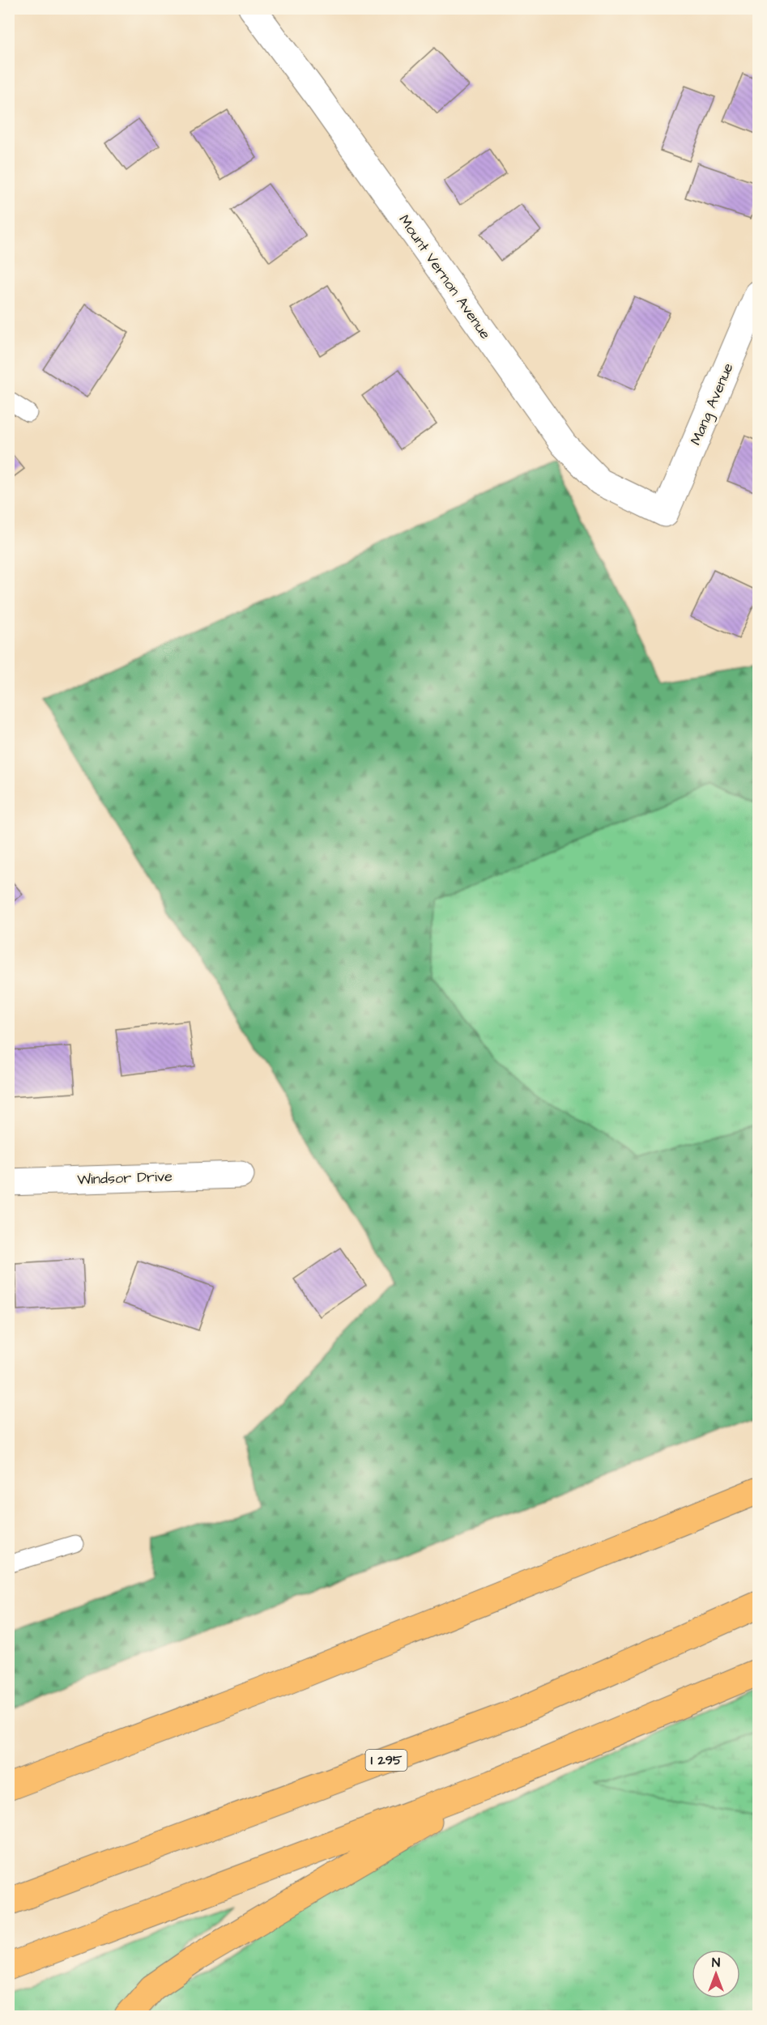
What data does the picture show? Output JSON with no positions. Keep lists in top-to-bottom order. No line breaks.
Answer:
{"streets":{"highway":["I 295"],"street":["Mount Vernon Avenue","Mang Avenue","Windsor Drive"]},"crossings":[["Mount Vernon Avenue","Mang Avenue"]],"north":"top"}
